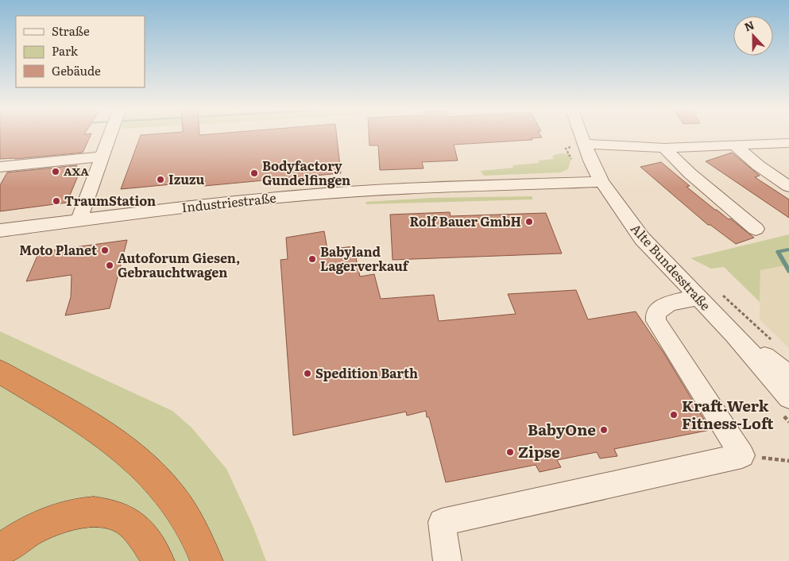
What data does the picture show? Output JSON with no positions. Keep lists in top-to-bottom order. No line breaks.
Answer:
{"streets":{"street":["Industriestraße","Alte Bundesstraße"]},"crossings":[["Industriestraße","Alte Bundesstraße"]],"places":["AXA","Bodyfactory Gundelfingen","Izuzu","TraumStation","Rolf Bauer GmbH","Moto Planet","Babyland Lagerverkauf","Autoforum Giesen, Gebrauchtwagen","Spedition Barth","Kraft.Werk Fitness-Loft","BabyOne","Zipse"],"legend":["Straße","Park","Gebäude"],"north":"top"}
